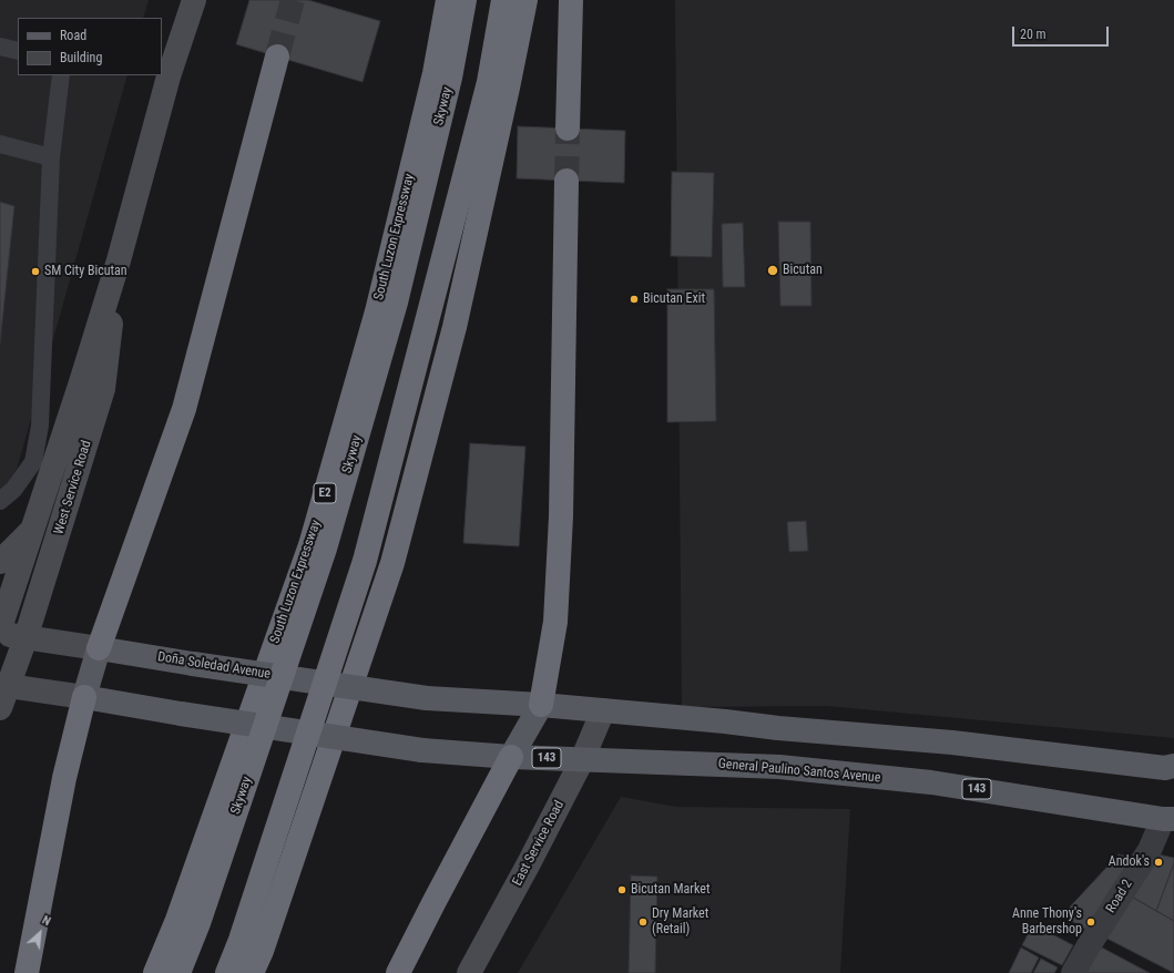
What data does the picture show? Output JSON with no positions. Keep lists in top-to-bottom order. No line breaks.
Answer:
{"streets":{"highway":["Skyway","South Luzon Expressway","E2"],"main road":["West Service Road","Doña Soledad Avenue","143","General Paulino Santos Avenue","East Service Road"],"street":["Road 2"]},"crossings":[["West Service Road","Doña Soledad Avenue"],["General Paulino Santos Avenue","East Service Road"],["General Paulino Santos Avenue","Road 2"]],"places":["Bicutan","SM City Bicutan","Bicutan Exit","Andok's","Bicutan Market","Dry Market (Retail)","Anne Thony's Barbershop"],"legend":["Road","Building"],"scale_bar":"20 m","north":"top right"}
